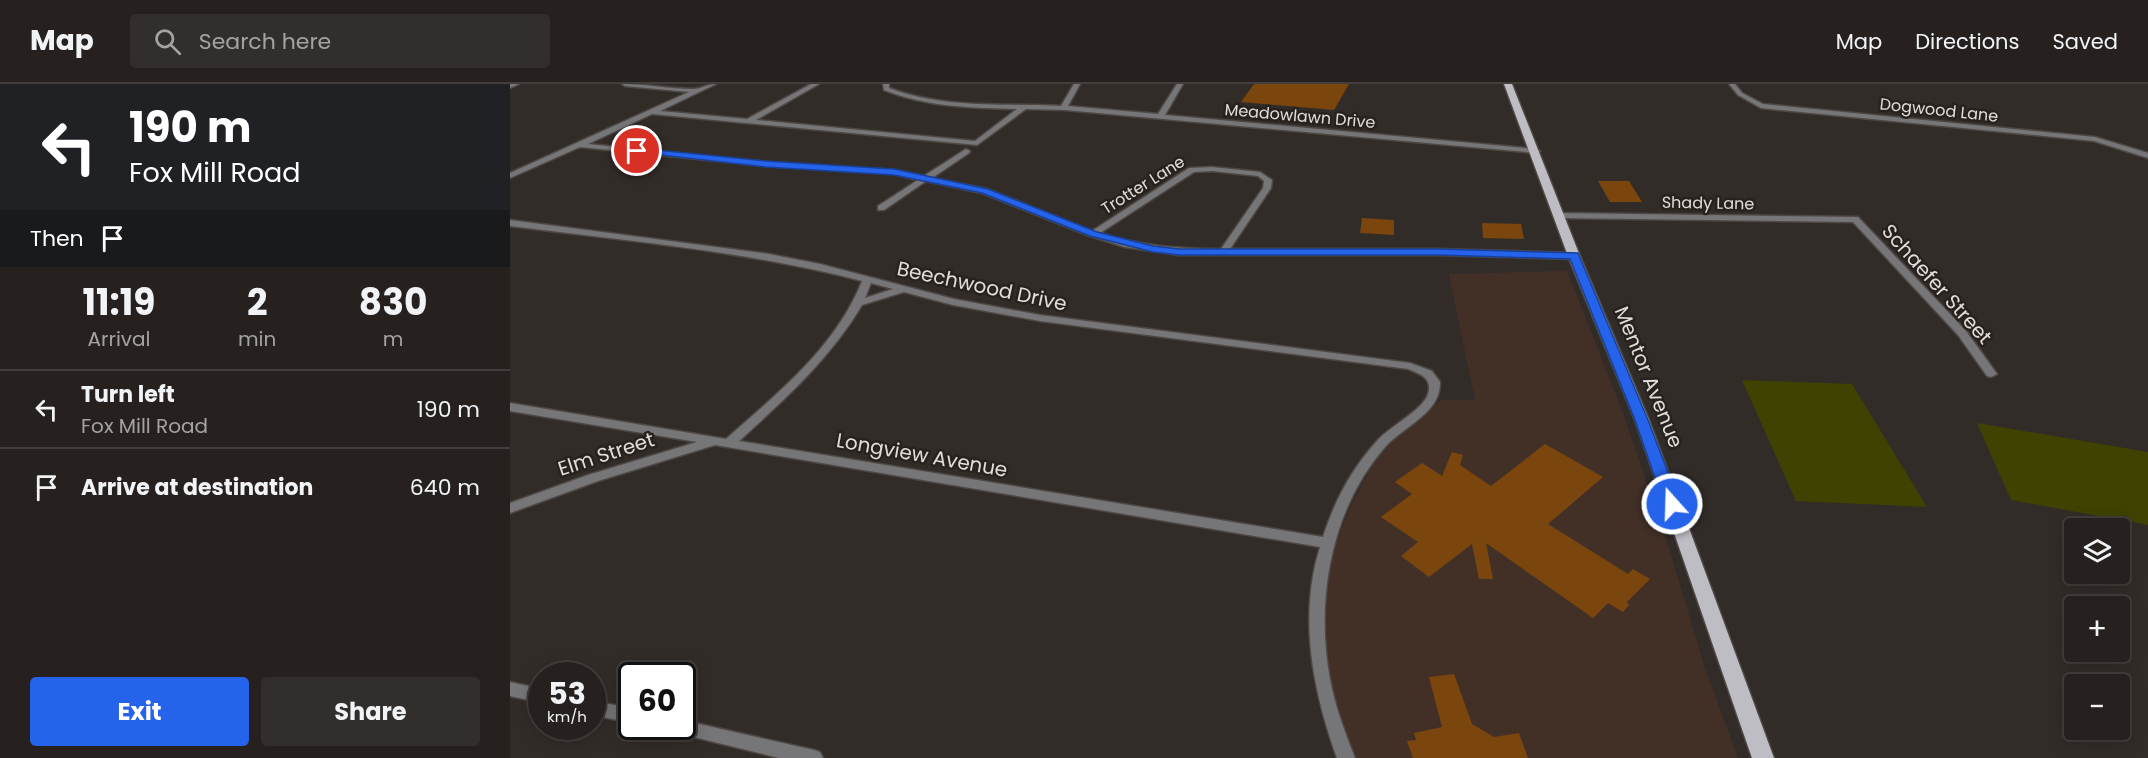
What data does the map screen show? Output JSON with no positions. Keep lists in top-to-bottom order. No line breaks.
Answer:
{"streets":{"main road":["Mentor Avenue"],"street":["Dogwood Lane","Meadowlawn Drive","Trotter Lane","Shady Lane","Schaefer Street","Beechwood Drive","Elm Street","Longview Avenue"]},"crossings":[["Meadowlawn Drive","Mentor Avenue"],["Shady Lane","Schaefer Street"],["Shady Lane","Mentor Avenue"],["Beechwood Drive","Longview Avenue"],["Elm Street","Longview Avenue"]],"page":{"header":"Map","search":"Search here","nav":["Map","Directions","Saved"],"turn":["190 m","Fox Mill Road"],"then":"Then","eta":["11:19","Arrival","2","min","830","m"],"list":[{"name":"Turn left","note":"Fox Mill Road","value":"190 m"},{"name":"Arrive at destination","value":"640 m"}],"map_buttons":["+","−"],"speed":"53 km/h","limit":"60","buttons":["Exit","Share"]}}
